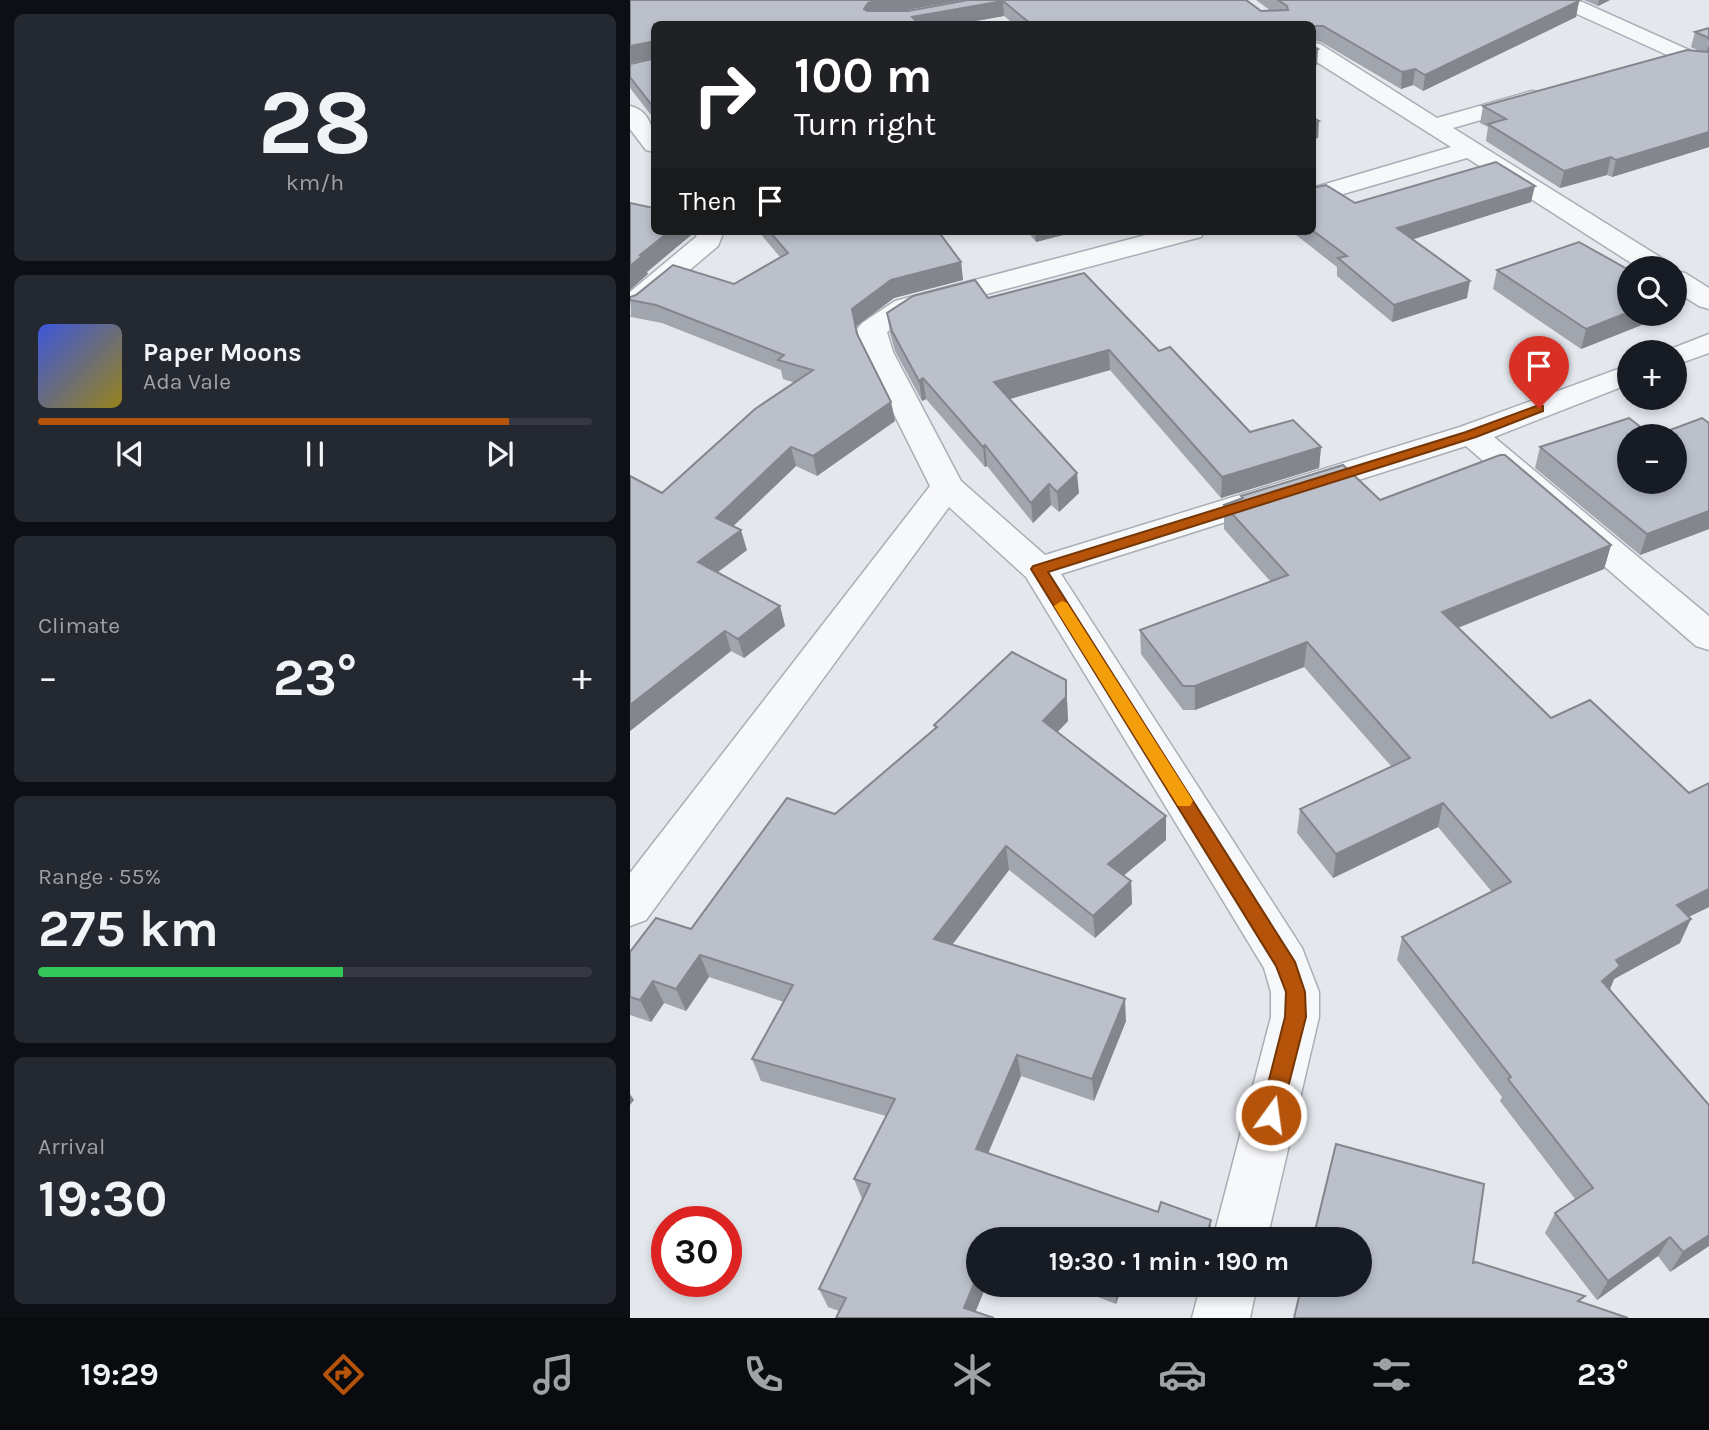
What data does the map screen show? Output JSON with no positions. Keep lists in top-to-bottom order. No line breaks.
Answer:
{"page":{"tile":[["28","km/h"],"Climate",["Range · 55%","275 km"],["Arrival","19:30"]],"turn":["100 m","Turn right"],"then":"Then","map_buttons":["+","−"],"song":["Paper Moons","Ada Vale"],"heat":["−","23°","+"],"limit":"30","trip":"19:30 · 1 min · 190 m","tabs":["19:29","23°"]}}
